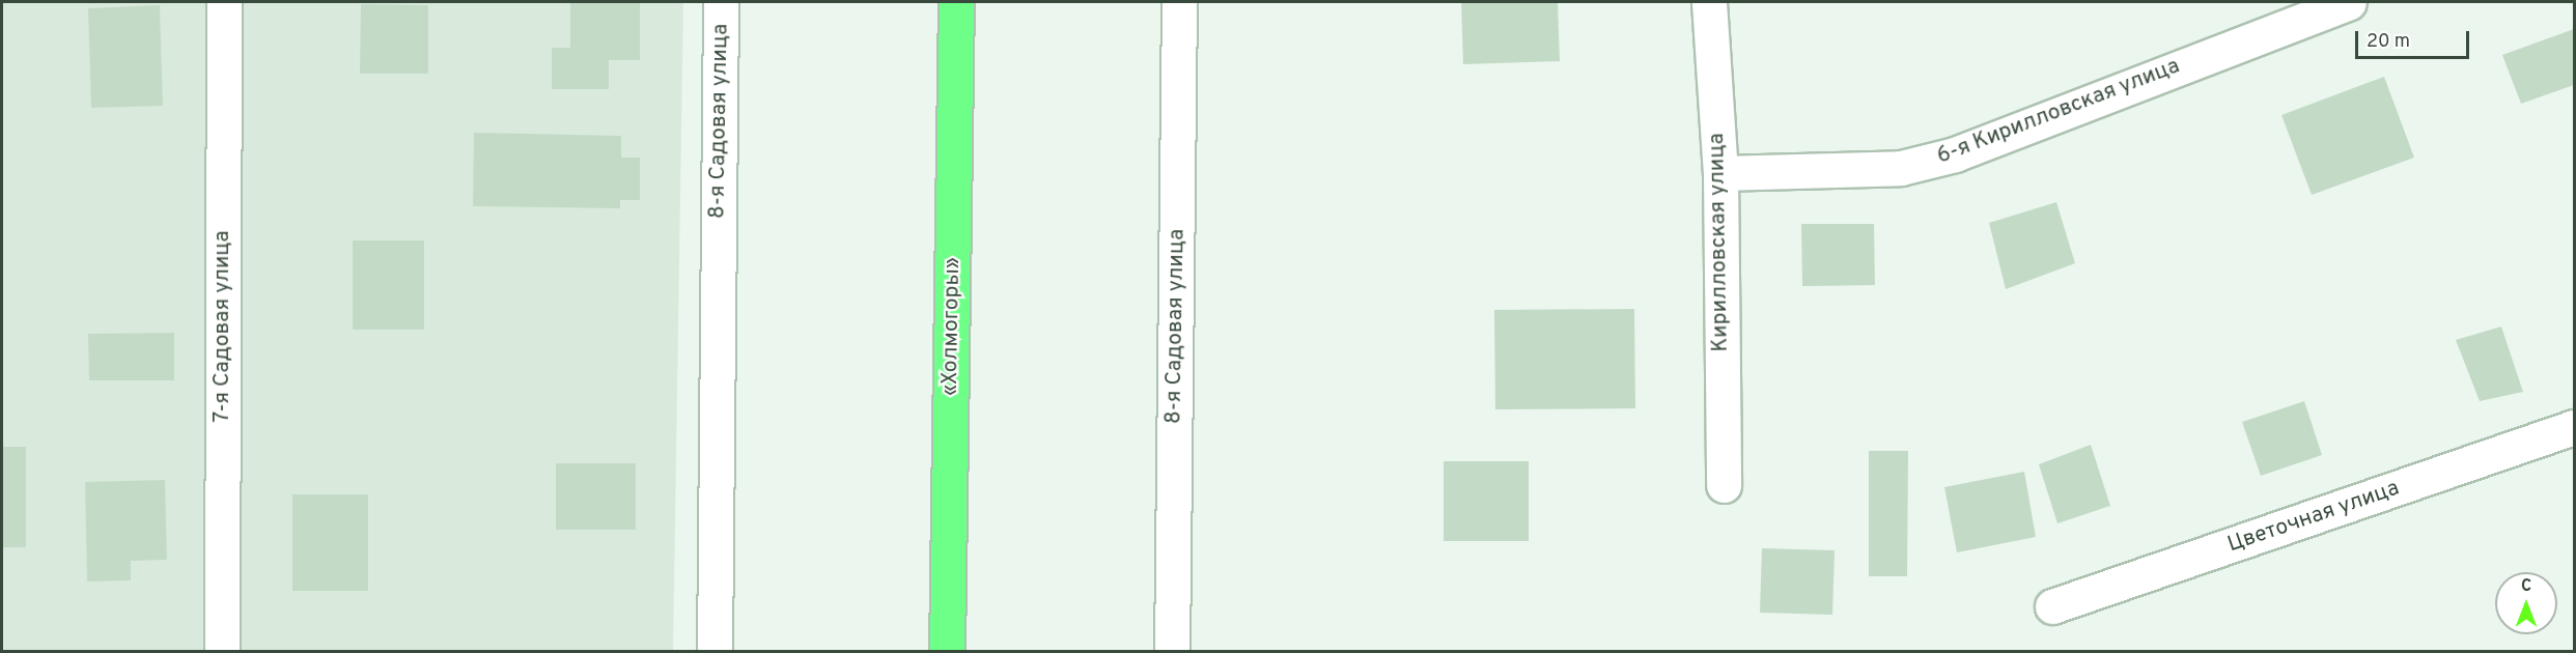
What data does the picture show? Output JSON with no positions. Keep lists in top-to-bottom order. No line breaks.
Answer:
{"streets":{"highway":["«Холмогоры»"],"street":["6-я Кирилловская улица","8-я Садовая улица","Кирилловская улица","7-я Садовая улица","Цветочная улица"]},"crossings":[["6-я Кирилловская улица","Кирилловская улица"]],"scale_bar":"20 m","north":"top"}
